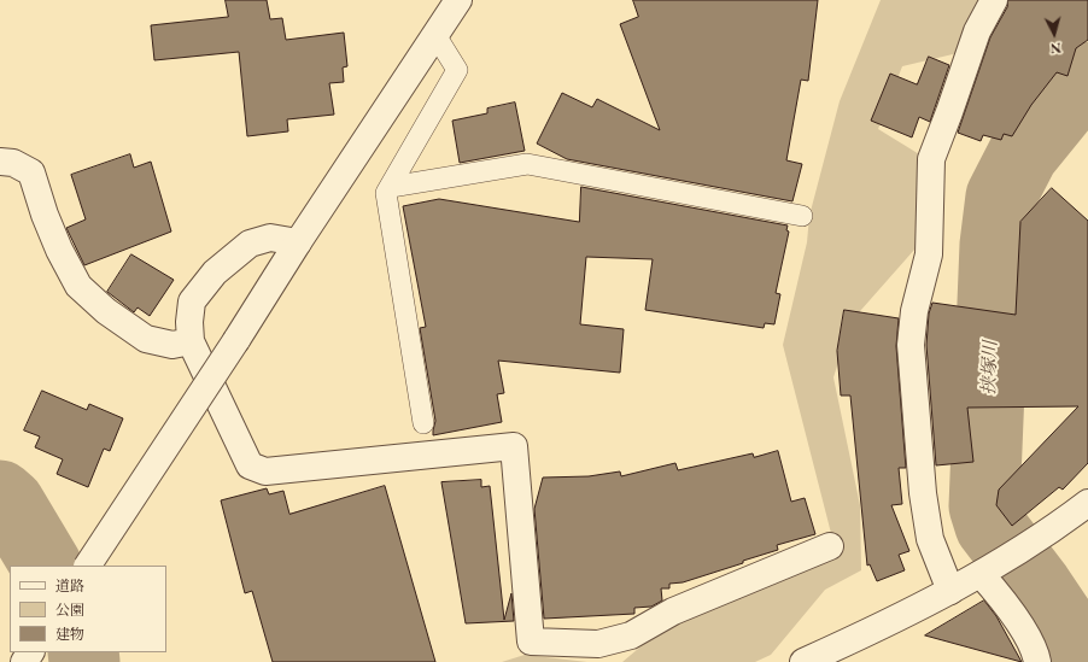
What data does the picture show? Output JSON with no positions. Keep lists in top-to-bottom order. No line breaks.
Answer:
{"water":["挟塚川"],"legend":["道路","公園","建物"],"north":"bottom"}
